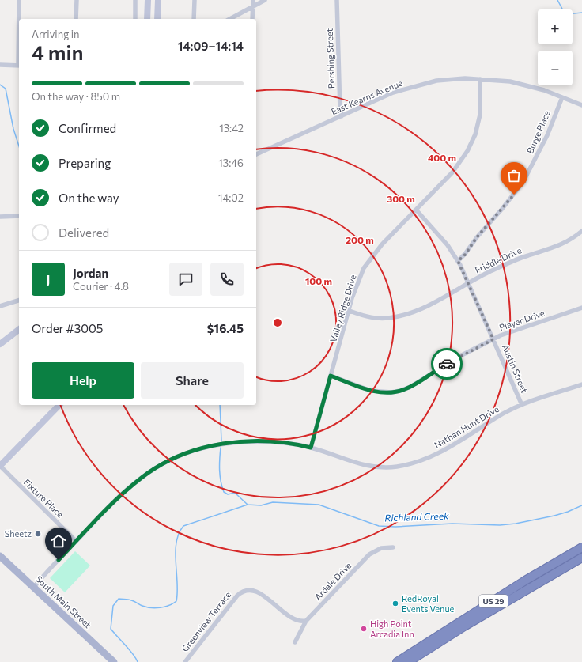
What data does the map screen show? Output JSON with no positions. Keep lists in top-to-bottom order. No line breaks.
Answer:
{"streets":{"highway":["US 29"],"main road":["South Main Street"],"street":["Pershing Street","East Kearns Avenue","Burge Place","Friddle Drive","Valley Ridge Drive","Player Drive","Austin Street","Nathan Hunt Drive","Fixture Place","Ardale Drive","Greenview Terrace"]},"crossings":[["Pershing Street","East Kearns Avenue"],["East Kearns Avenue","Burge Place"],["East Kearns Avenue","Valley Ridge Drive"],["Burge Place","Austin Street"],["Friddle Drive","Valley Ridge Drive"],["Friddle Drive","Austin Street"],["Valley Ridge Drive","Player Drive"],["Valley Ridge Drive","Austin Street"],["Valley Ridge Drive","Nathan Hunt Drive"],["Player Drive","Austin Street"],["Austin Street","Nathan Hunt Drive"],["Nathan Hunt Drive","Fixture Place"],["Nathan Hunt Drive","South Main Street"],["Ardale Drive","Greenview Terrace"]],"water":["Richland Creek"],"places":["Sheetz","RedRoyal Events Venue","High Point Arcadia Inn"],"page":{"map_buttons":["+","−"],"heading":["4 min","Arriving in","14:09–14:14"],"panel":["Jordan","Courier · 4.8","Order #3005","$16.45"],"bar":"On the way · 850 m","list":[["Confirmed","13:42"],["Preparing","13:46"],["On the way","14:02"],"Delivered"],"round":"J","buttons":["Help","Share"]},"rings":["400 m","300 m","200 m","100 m"]}
